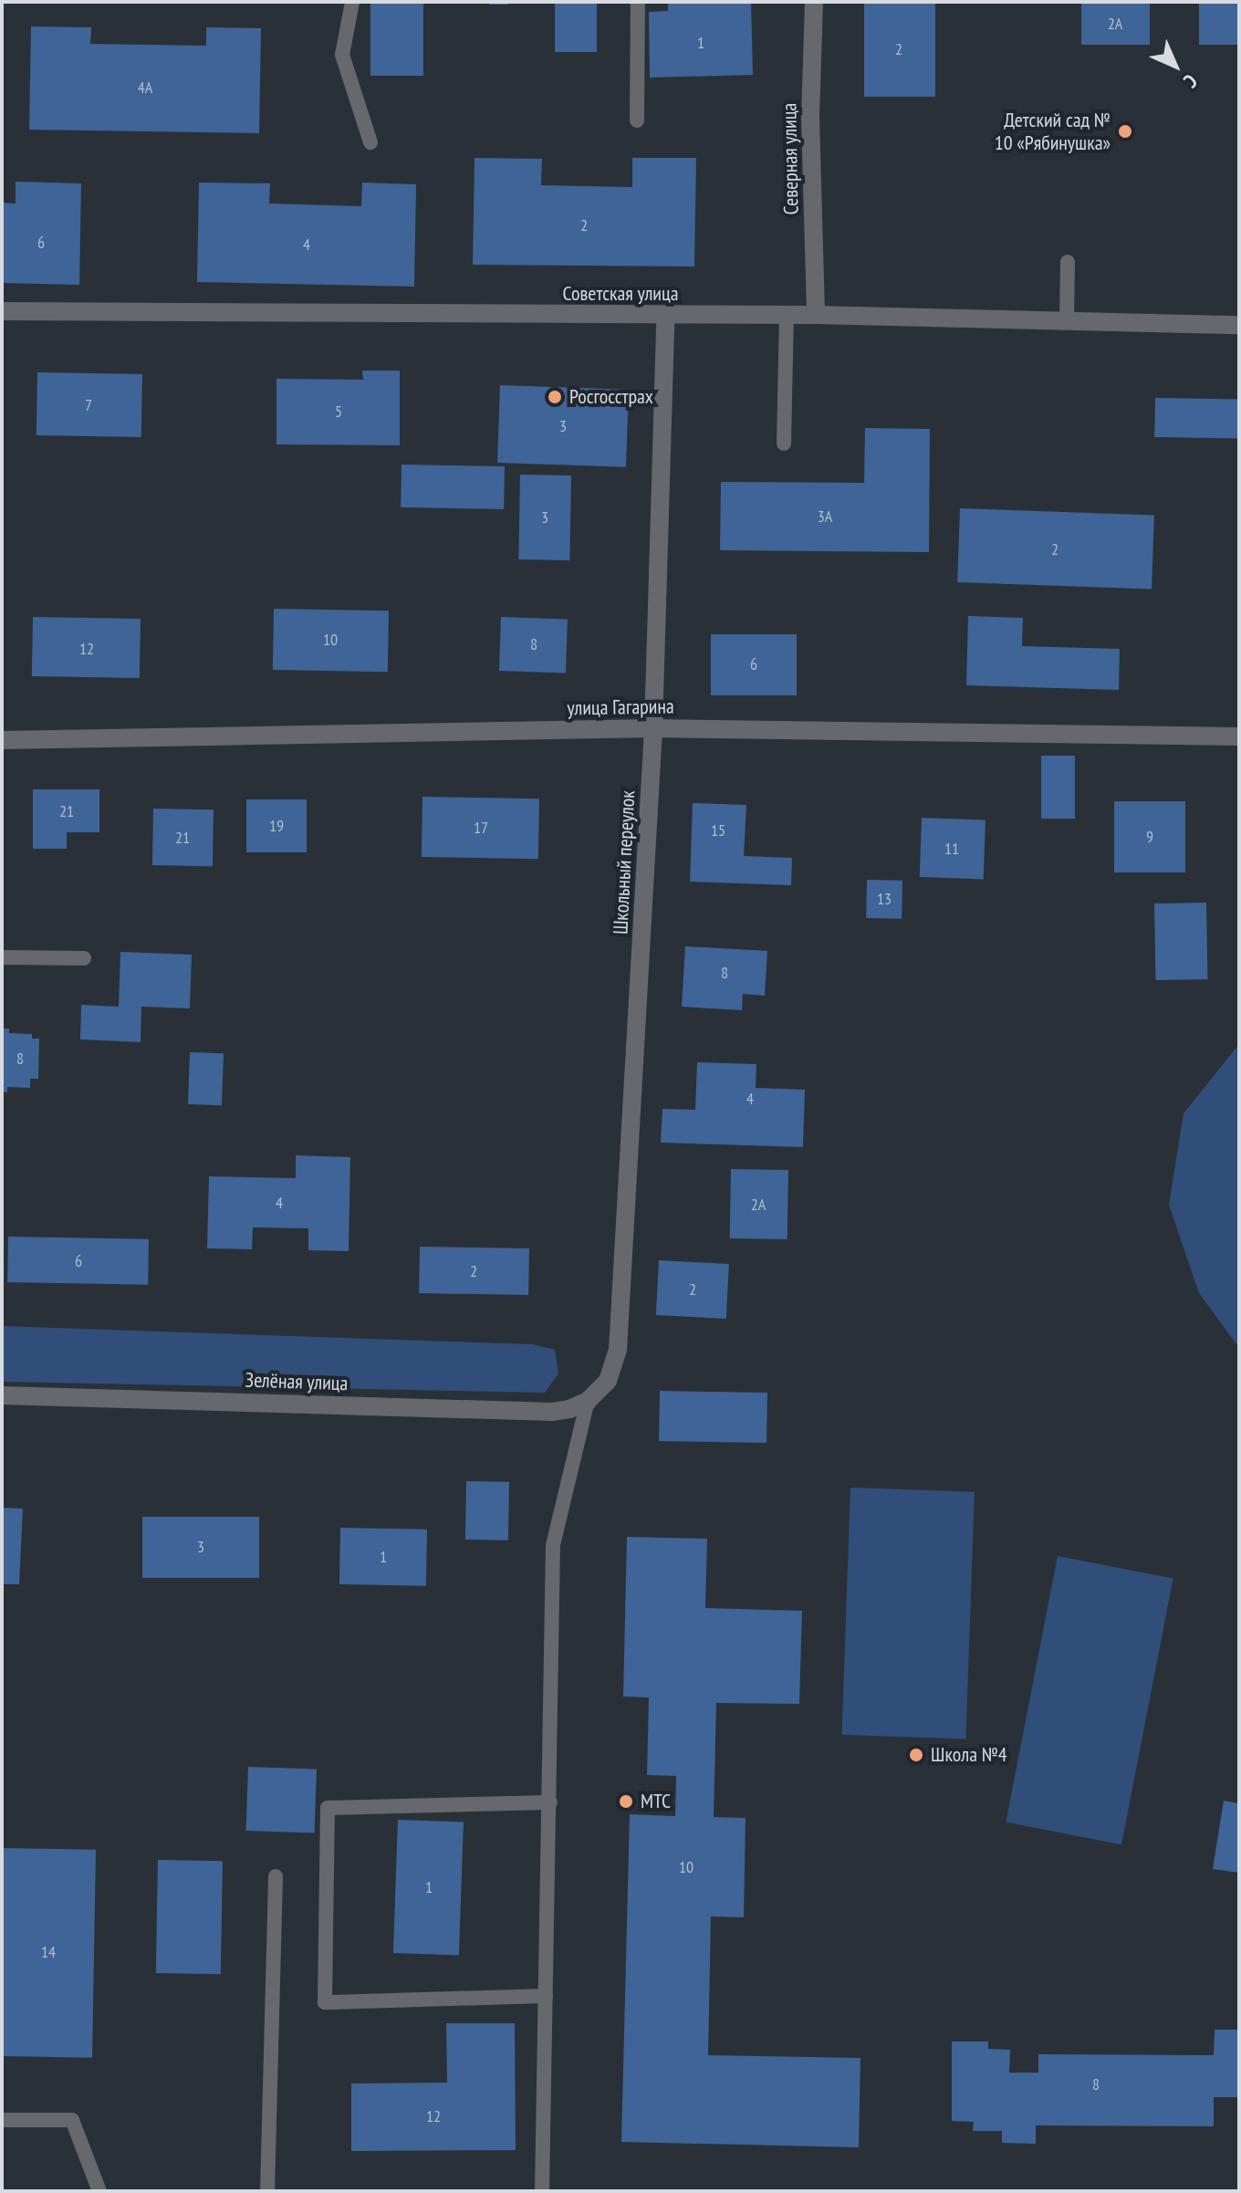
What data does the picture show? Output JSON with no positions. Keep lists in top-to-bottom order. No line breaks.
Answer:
{"streets":{"street":["Северная улица","Советская улица","улица Гагарина","Школьный переулок","Зелёная улица"]},"crossings":[["Северная улица","Советская улица"],["Советская улица","Школьный переулок"],["улица Гагарина","Школьный переулок"],["Школьный переулок","Зелёная улица"]],"places":["Детский сад № 10 «Рябинушка»","Росгосстрах","Школа №4","МТС"],"house_numbers":["2А","1","2","4А","2","6","4","7","5","3","3А","3","2","10","8","12","6","21","19","17","15","9","21","11","13","8","8","4","4","2А","6","2","2","3","1","10","1","14","8","12"],"north":"bottom right"}
